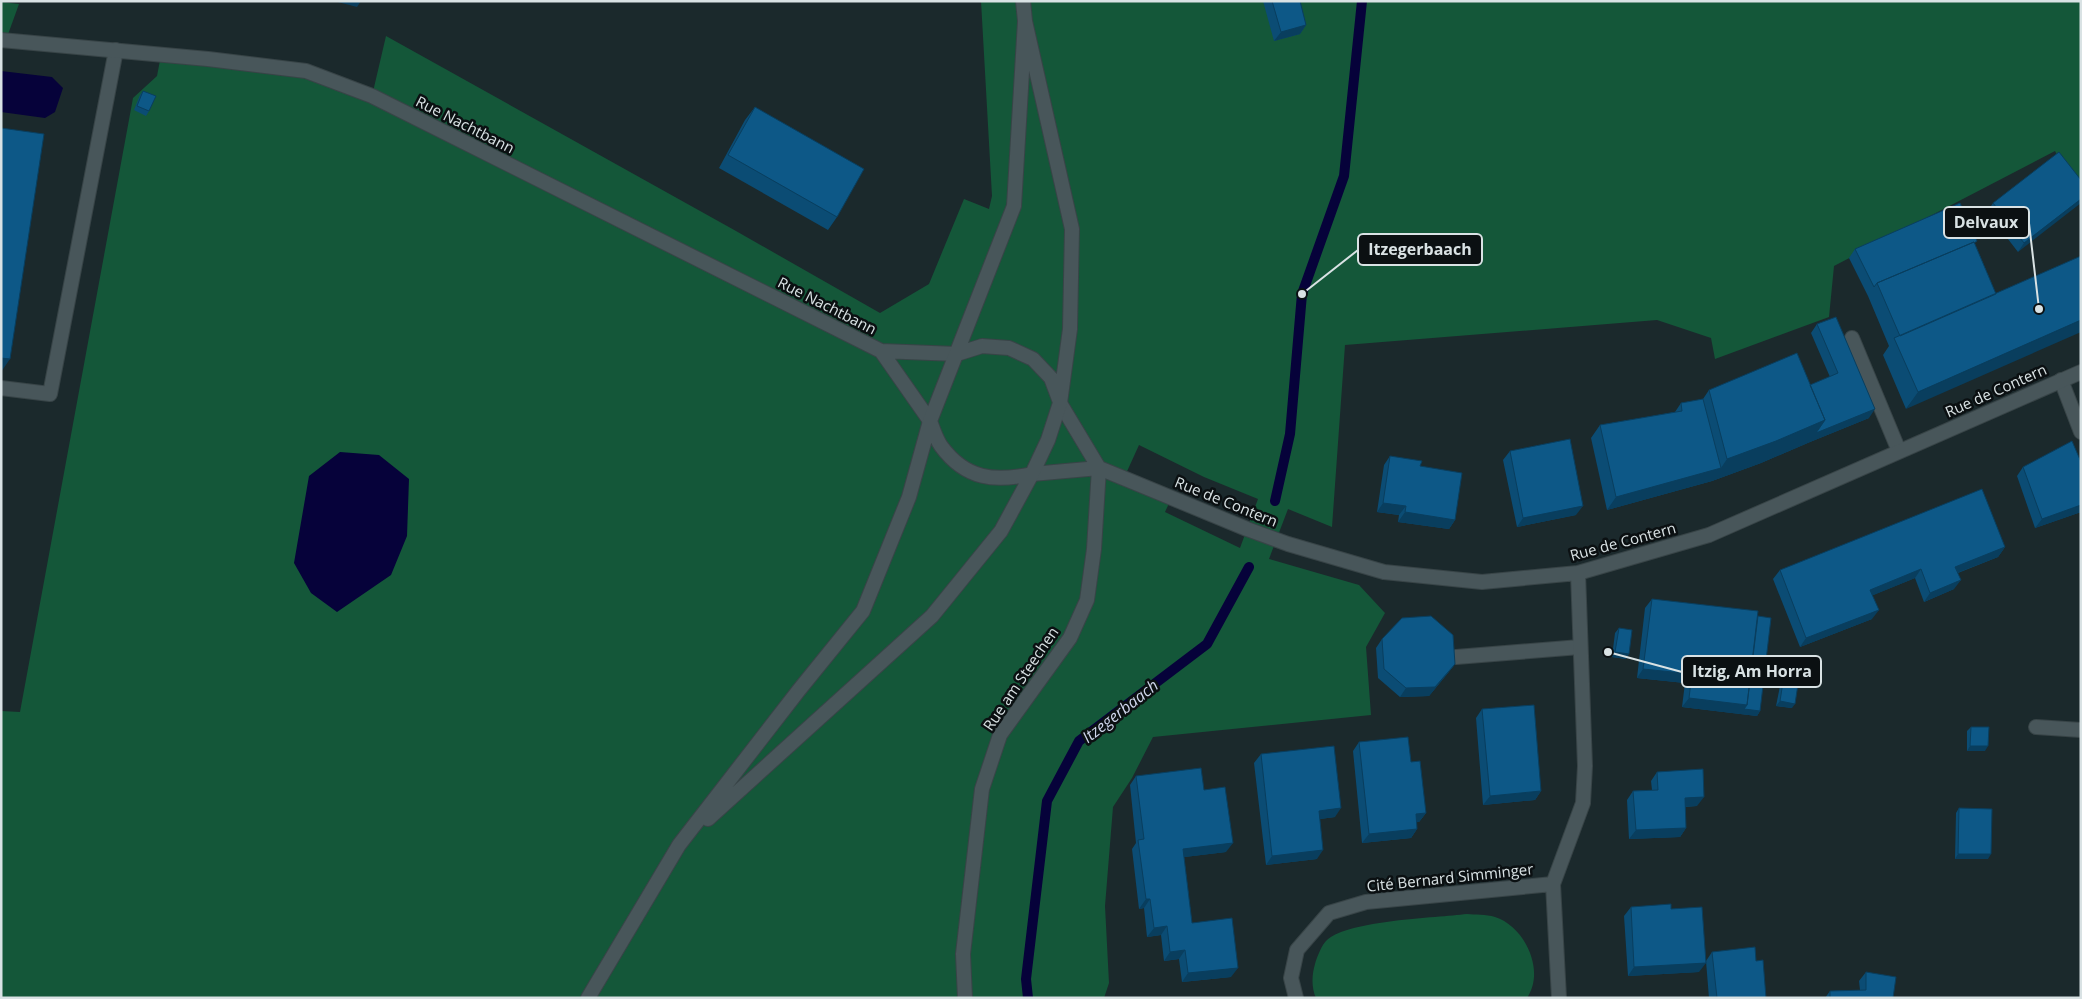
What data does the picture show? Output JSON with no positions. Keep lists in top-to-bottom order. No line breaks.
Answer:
{"streets":{"street":["Rue Nachtbann","Rue de Contern","Rue am Steechen","Cité Bernard Simminger"]},"crossings":[["Rue Nachtbann","Rue de Contern"],["Rue de Contern","Rue am Steechen"],["Rue de Contern","Cité Bernard Simminger"]],"water":["Itzegerbaach"],"places":["Itzegerbaach","Delvaux","Itzig, Am Horra"]}
